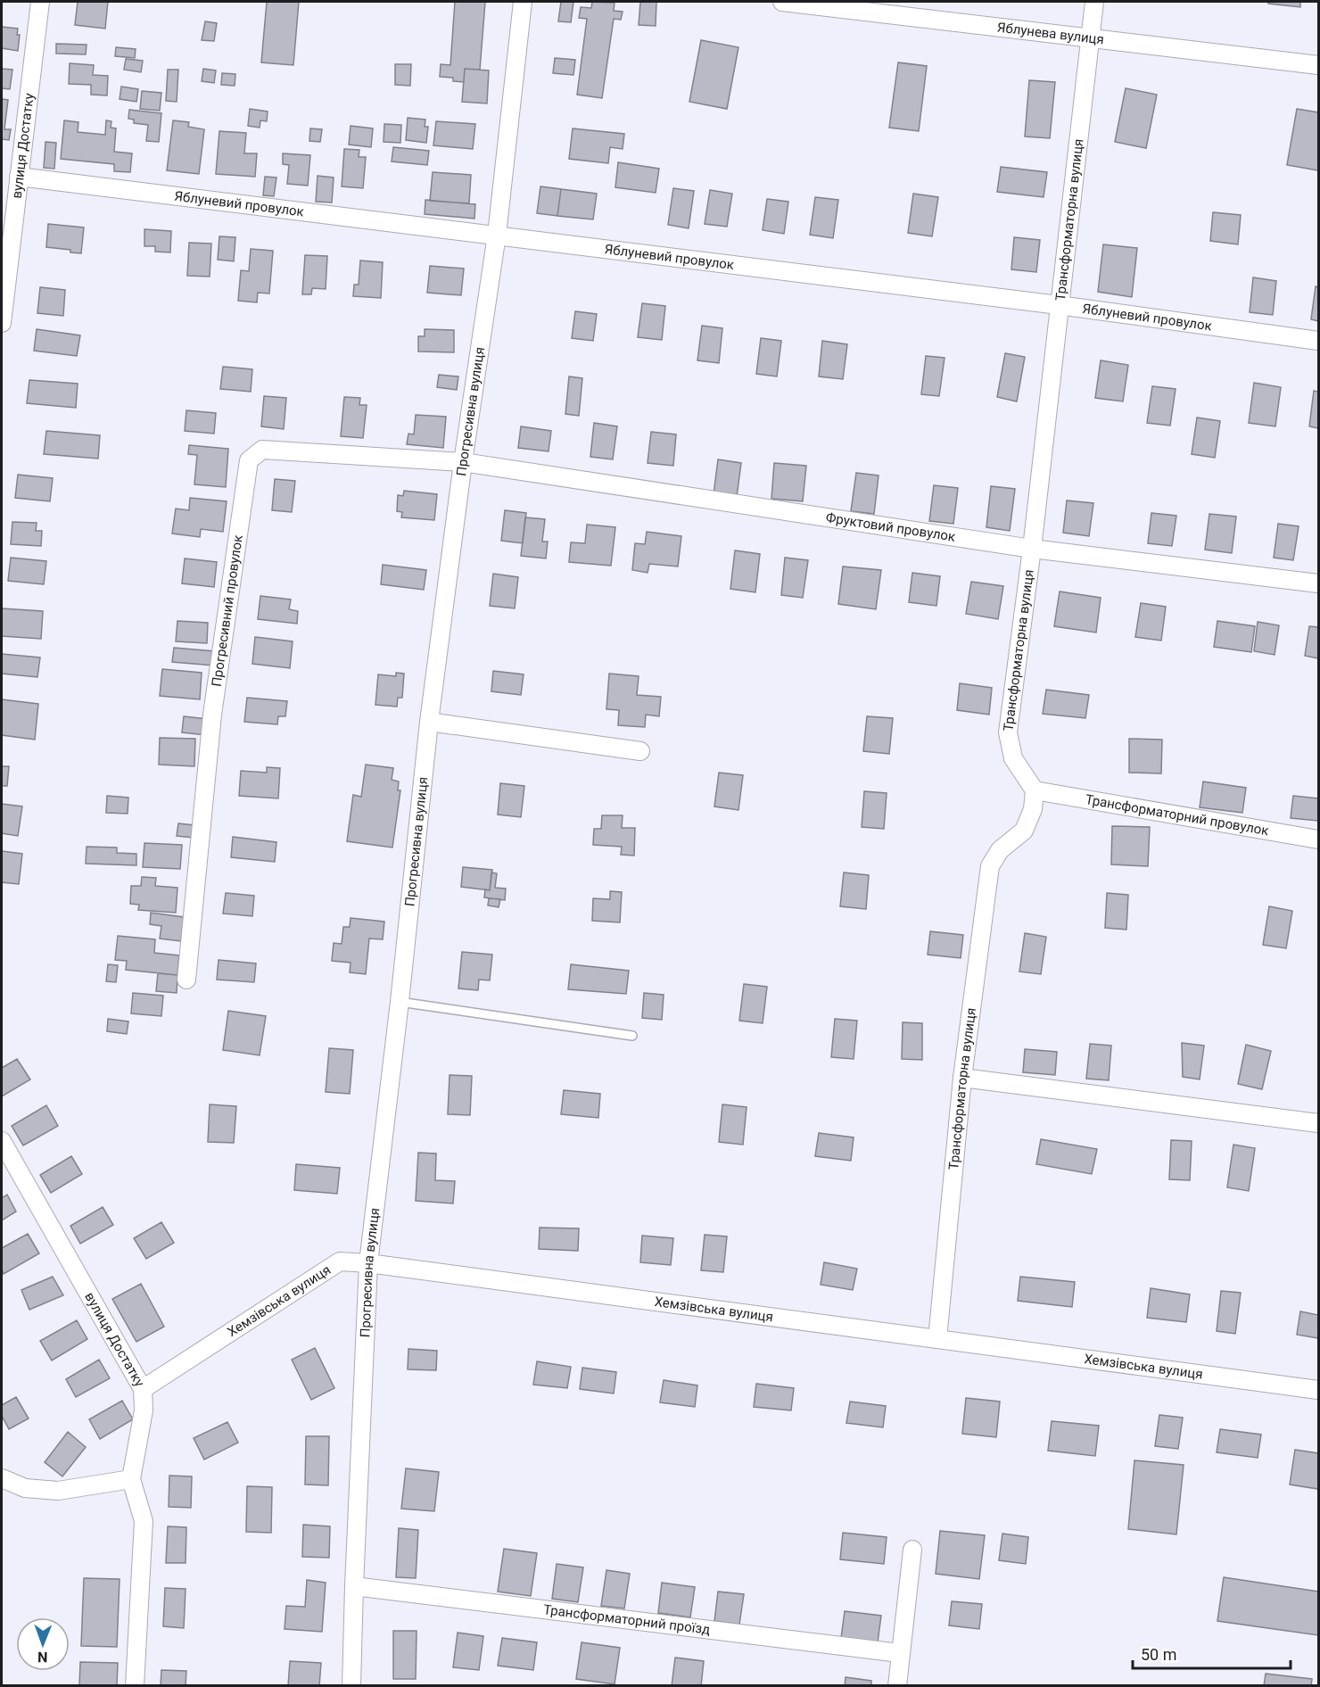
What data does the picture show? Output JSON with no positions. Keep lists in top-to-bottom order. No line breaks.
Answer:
{"streets":{"street":["Яблунева вулиця","вулиця Достатку","Яблуневий провулок","Трансформаторна вулиця","Прогресивна вулиця","Фруктовий провулок","Прогресивний провулок","Трансформаторний провулок","Хемзівська вулиця","Трансформаторний проїзд"]},"crossings":[["Яблунева вулиця","Трансформаторна вулиця"],["вулиця Достатку","Яблуневий провулок"],["вулиця Достатку","Хемзівська вулиця"],["Яблуневий провулок","Трансформаторна вулиця"],["Яблуневий провулок","Прогресивна вулиця"],["Трансформаторна вулиця","Фруктовий провулок"],["Трансформаторна вулиця","Трансформаторний провулок"],["Трансформаторна вулиця","Хемзівська вулиця"],["Прогресивна вулиця","Фруктовий провулок"],["Прогресивна вулиця","Прогресивний провулок"],["Прогресивна вулиця","Хемзівська вулиця"],["Прогресивна вулиця","Трансформаторний проїзд"],["Фруктовий провулок","Прогресивний провулок"]],"scale_bar":"50 m","north":"bottom"}
